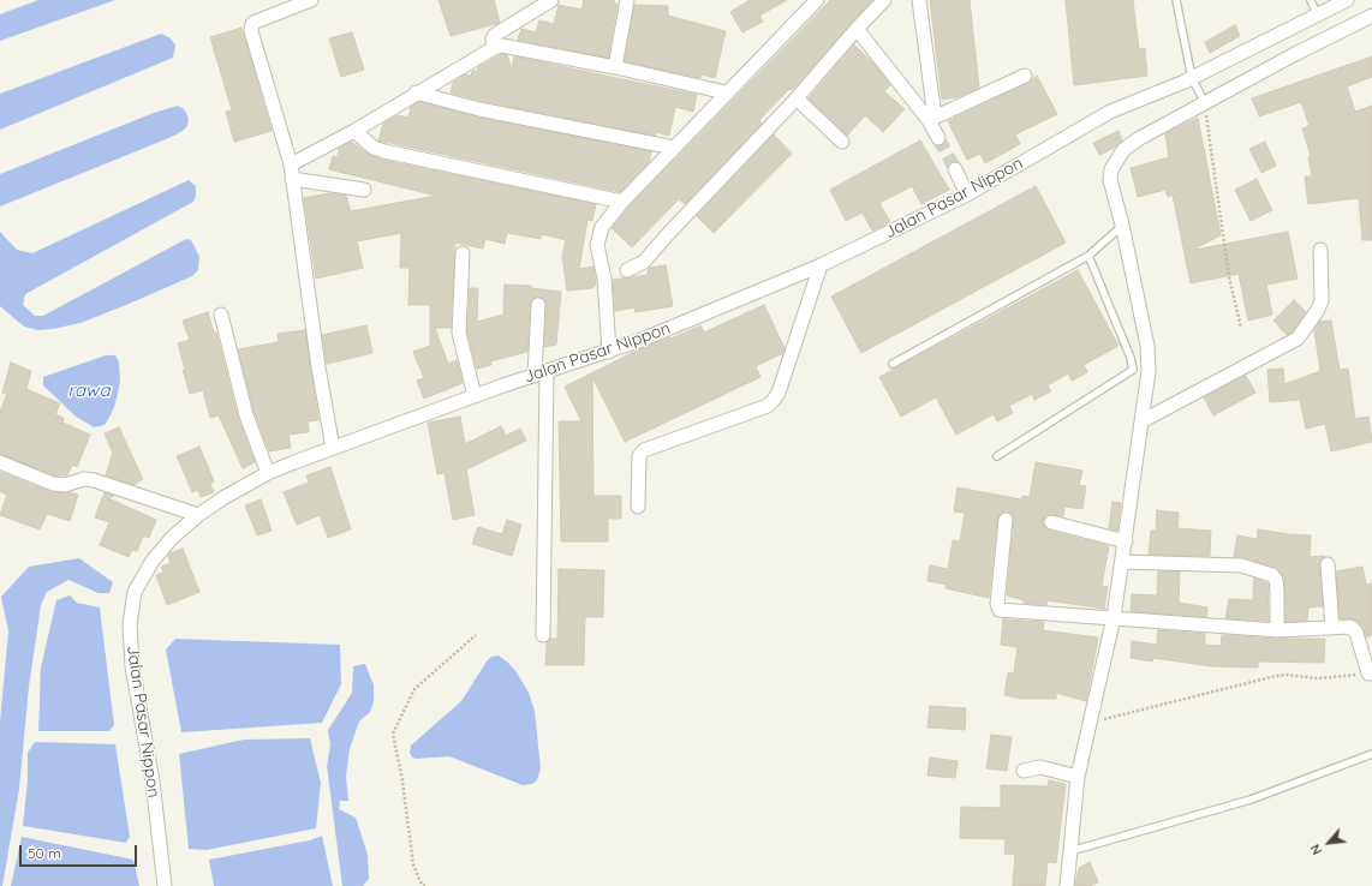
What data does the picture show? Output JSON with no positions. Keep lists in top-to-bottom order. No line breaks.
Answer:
{"streets":{"street":["Jalan Pasar Nippon"]},"water":["rawa"],"scale_bar":"50 m","north":"bottom left"}
